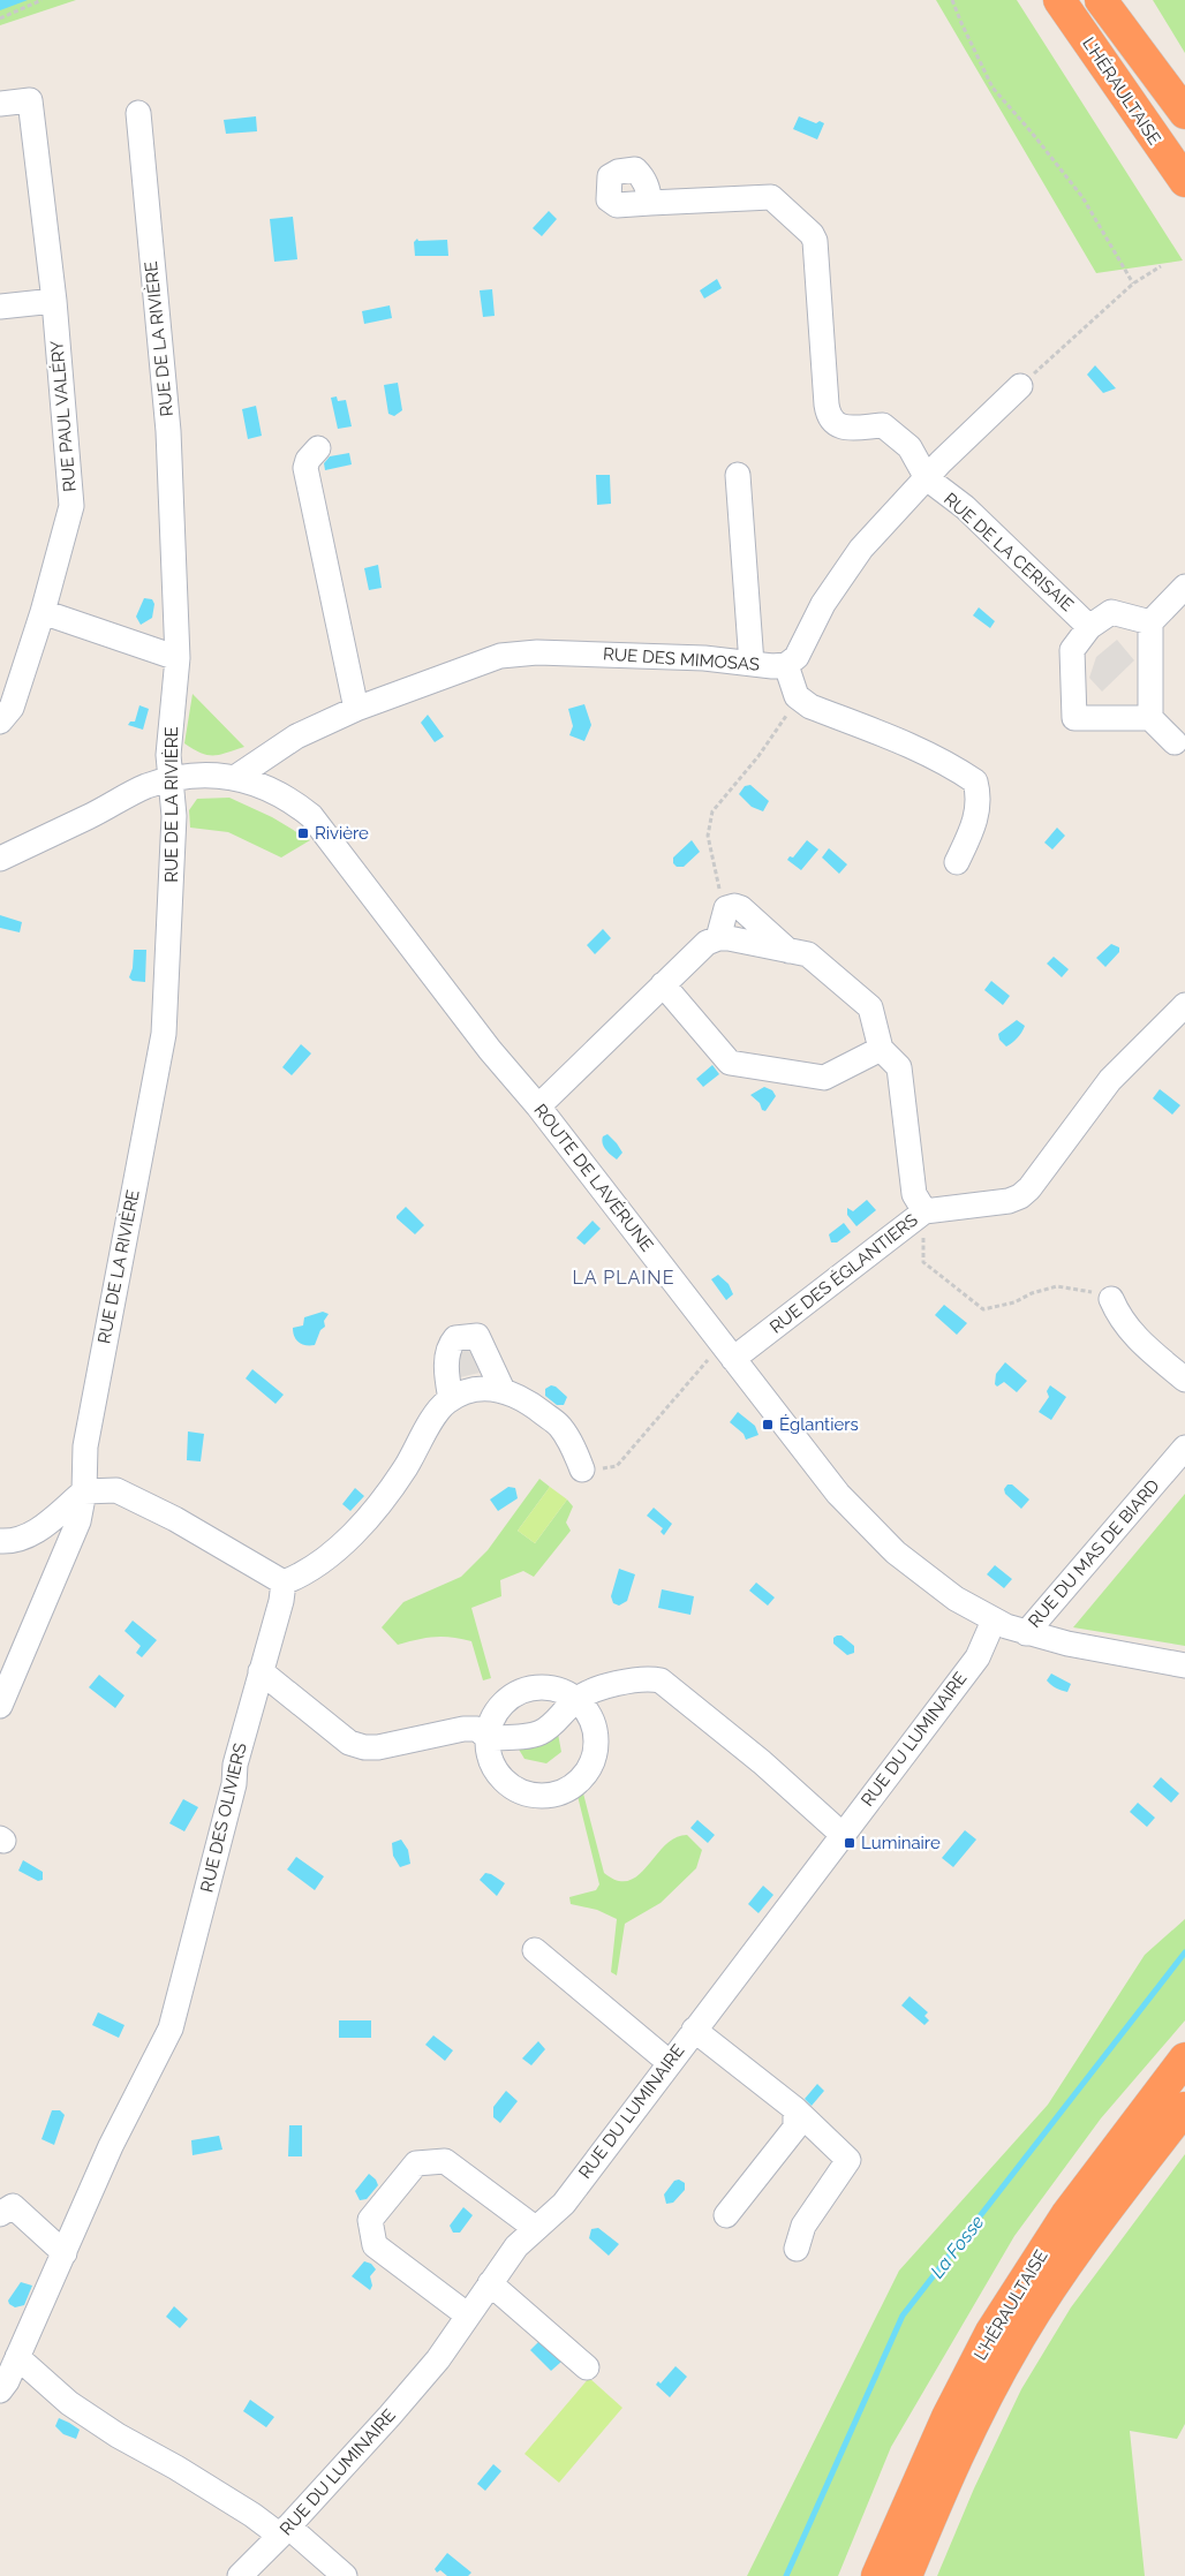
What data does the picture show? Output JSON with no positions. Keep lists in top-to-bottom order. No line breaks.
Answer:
{"streets":{"highway":["L'HÉRAULTAISE"],"street":["RUE DE LA RIVIÈRE","RUE PAUL VALÉRY","RUE DE LA CERISAIE","RUE DES MIMOSAS","ROUTE DE LAVÉRUNE","RUE DES ÉGLANTIERS","RUE DU MAS DE BIARD","RUE DU LUMINAIRE","RUE DES OLIVIERS"]},"crossings":[["RUE DE LA RIVIÈRE","ROUTE DE LAVÉRUNE"],["RUE DES MIMOSAS","ROUTE DE LAVÉRUNE"],["ROUTE DE LAVÉRUNE","RUE DES ÉGLANTIERS"],["ROUTE DE LAVÉRUNE","RUE DU MAS DE BIARD"],["ROUTE DE LAVÉRUNE","RUE DU LUMINAIRE"]],"districts":["LA PLAINE"],"water":["La Fosse"],"places":{"transit":["Rivière","Églantiers","Luminaire"]}}
